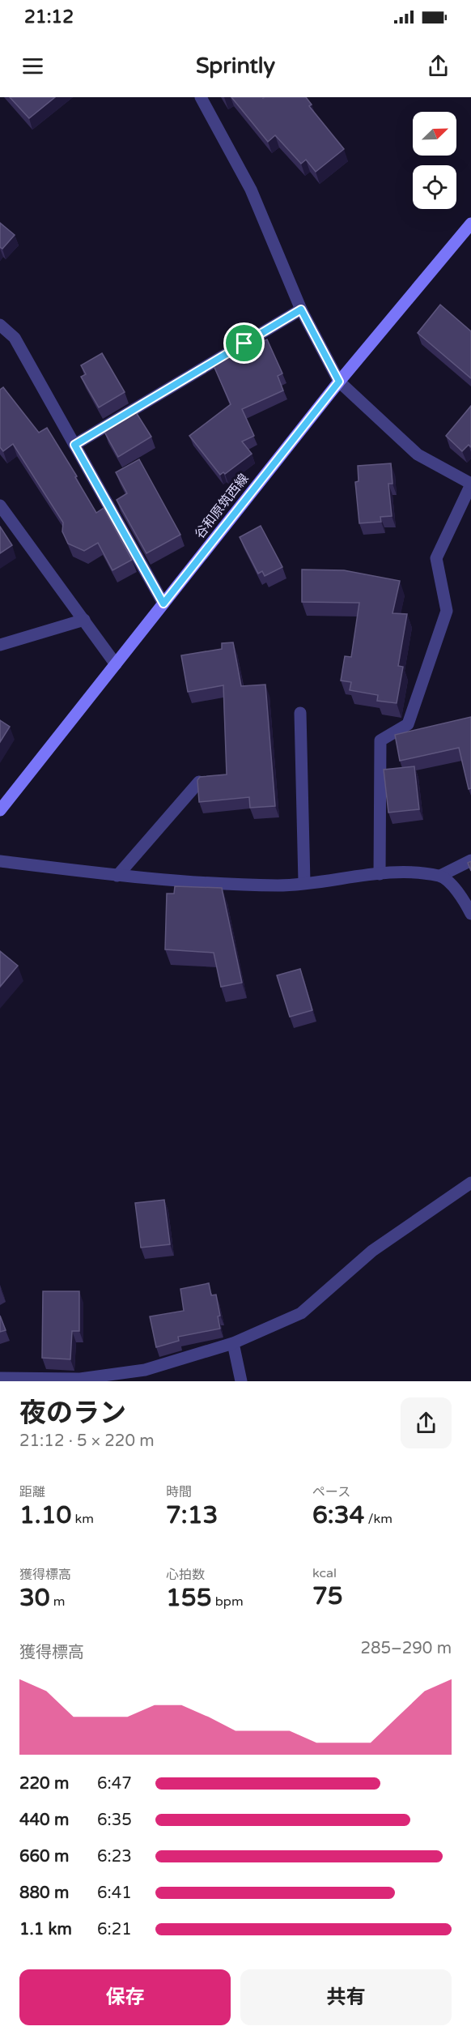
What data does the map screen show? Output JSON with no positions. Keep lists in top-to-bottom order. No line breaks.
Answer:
{"streets":{"main road":["谷和原筑西線"]},"north":"top right","page":{"status":"21:12","header":"Sprintly","heading":["夜のラン","21:12 · 5 × 220 m"],"stats":[["距離","1.10 km"],["時間","7:13"],["ペース","6:34 /km"],["獲得標高","30 m"],["心拍数","155 bpm"],["kcal","75"]],"chart":["獲得標高","285–290 m"],"list":[{"name":"220 m","note":"6:47"},{"name":"440 m","note":"6:35"},{"name":"660 m","note":"6:23"},{"name":"880 m","note":"6:41"},{"name":"1.1 km","note":"6:21"}],"buttons":["保存","共有"]}}
